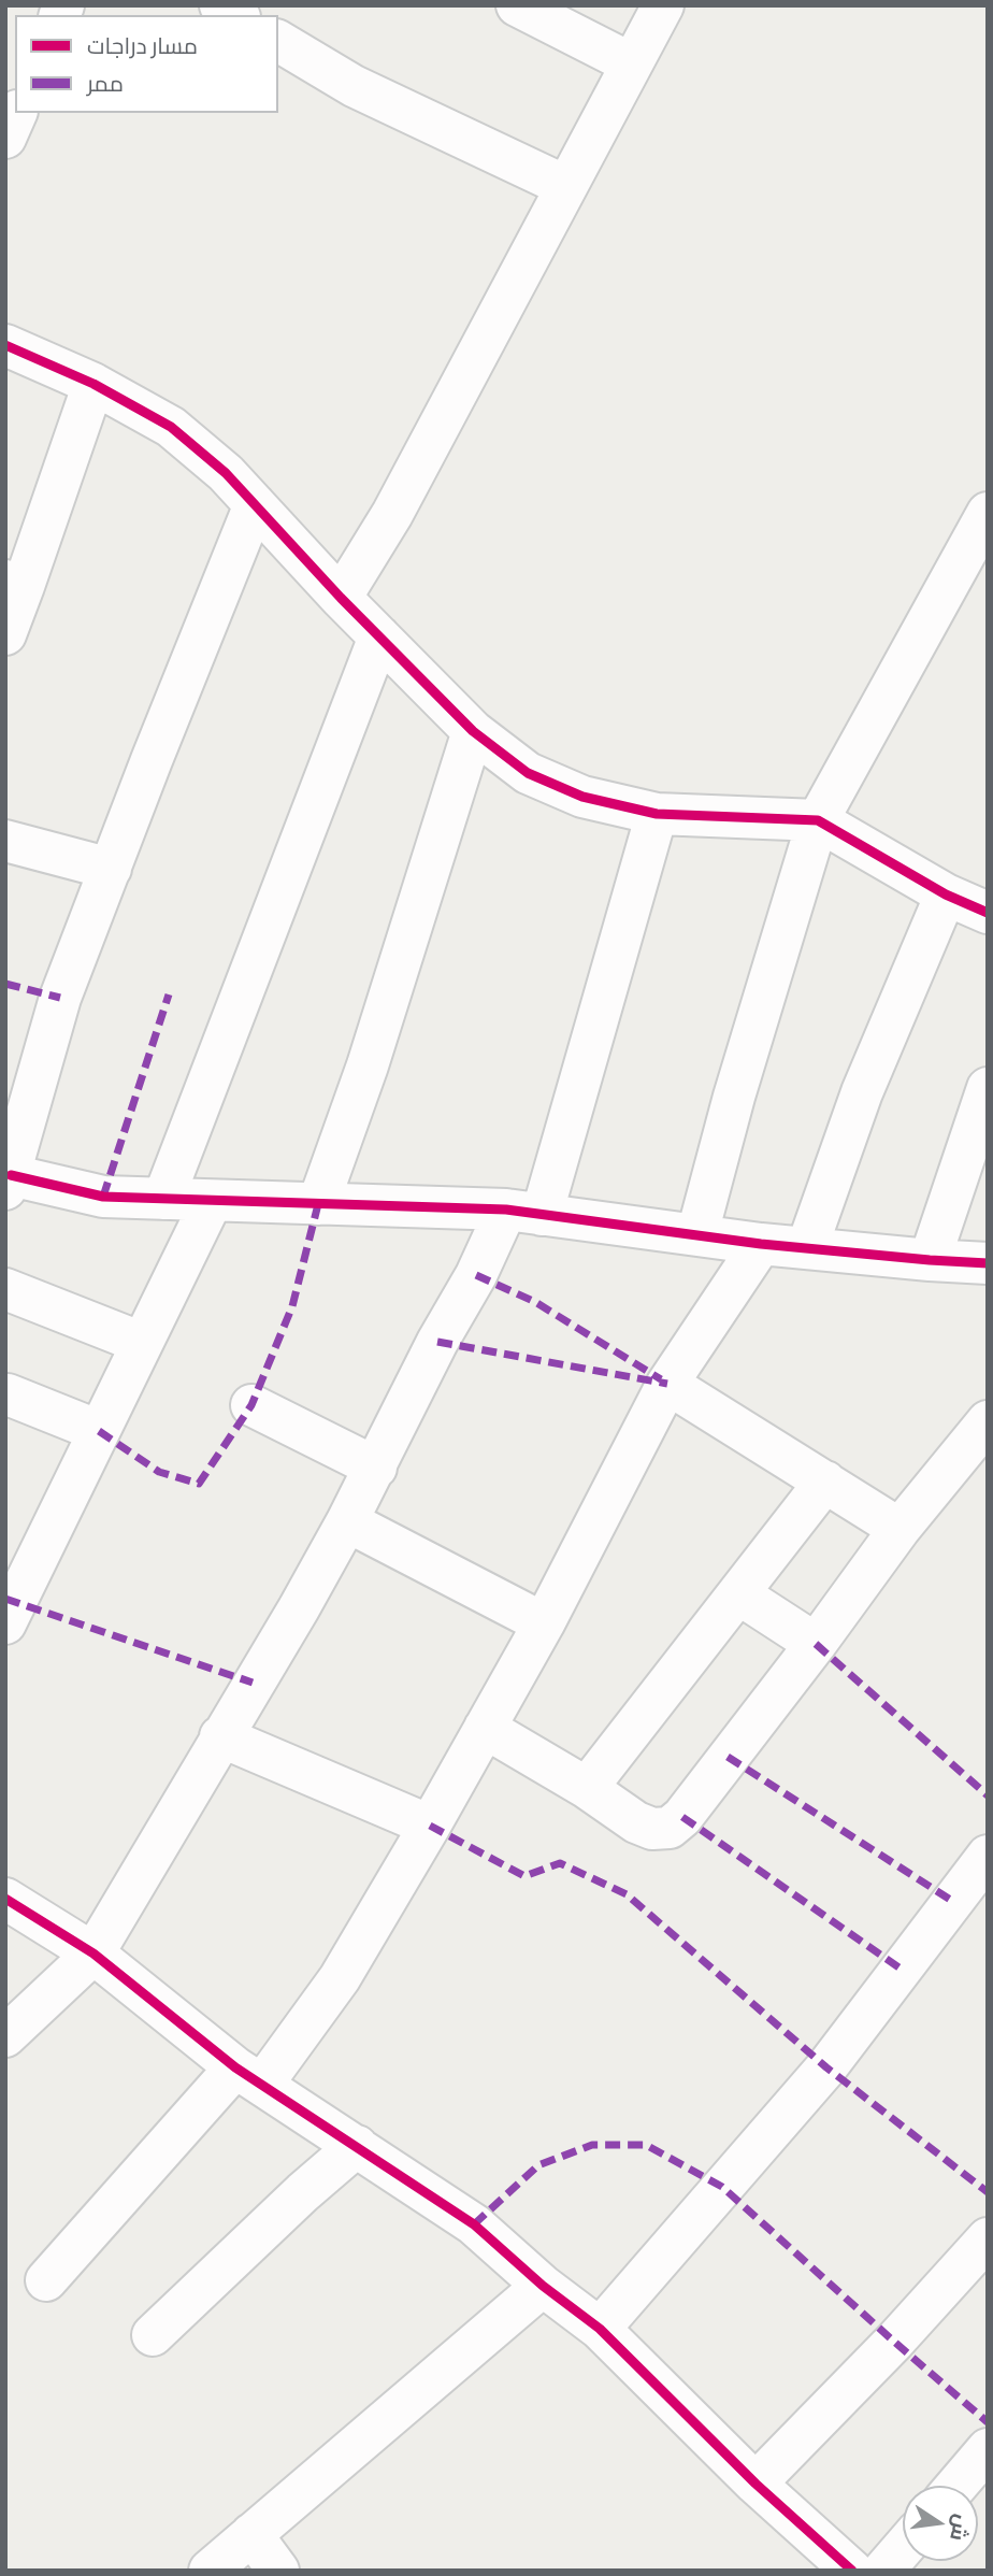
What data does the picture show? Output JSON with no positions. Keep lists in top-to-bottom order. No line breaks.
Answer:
{"legend":["مسار دراجات","ممر"],"north":"right"}
